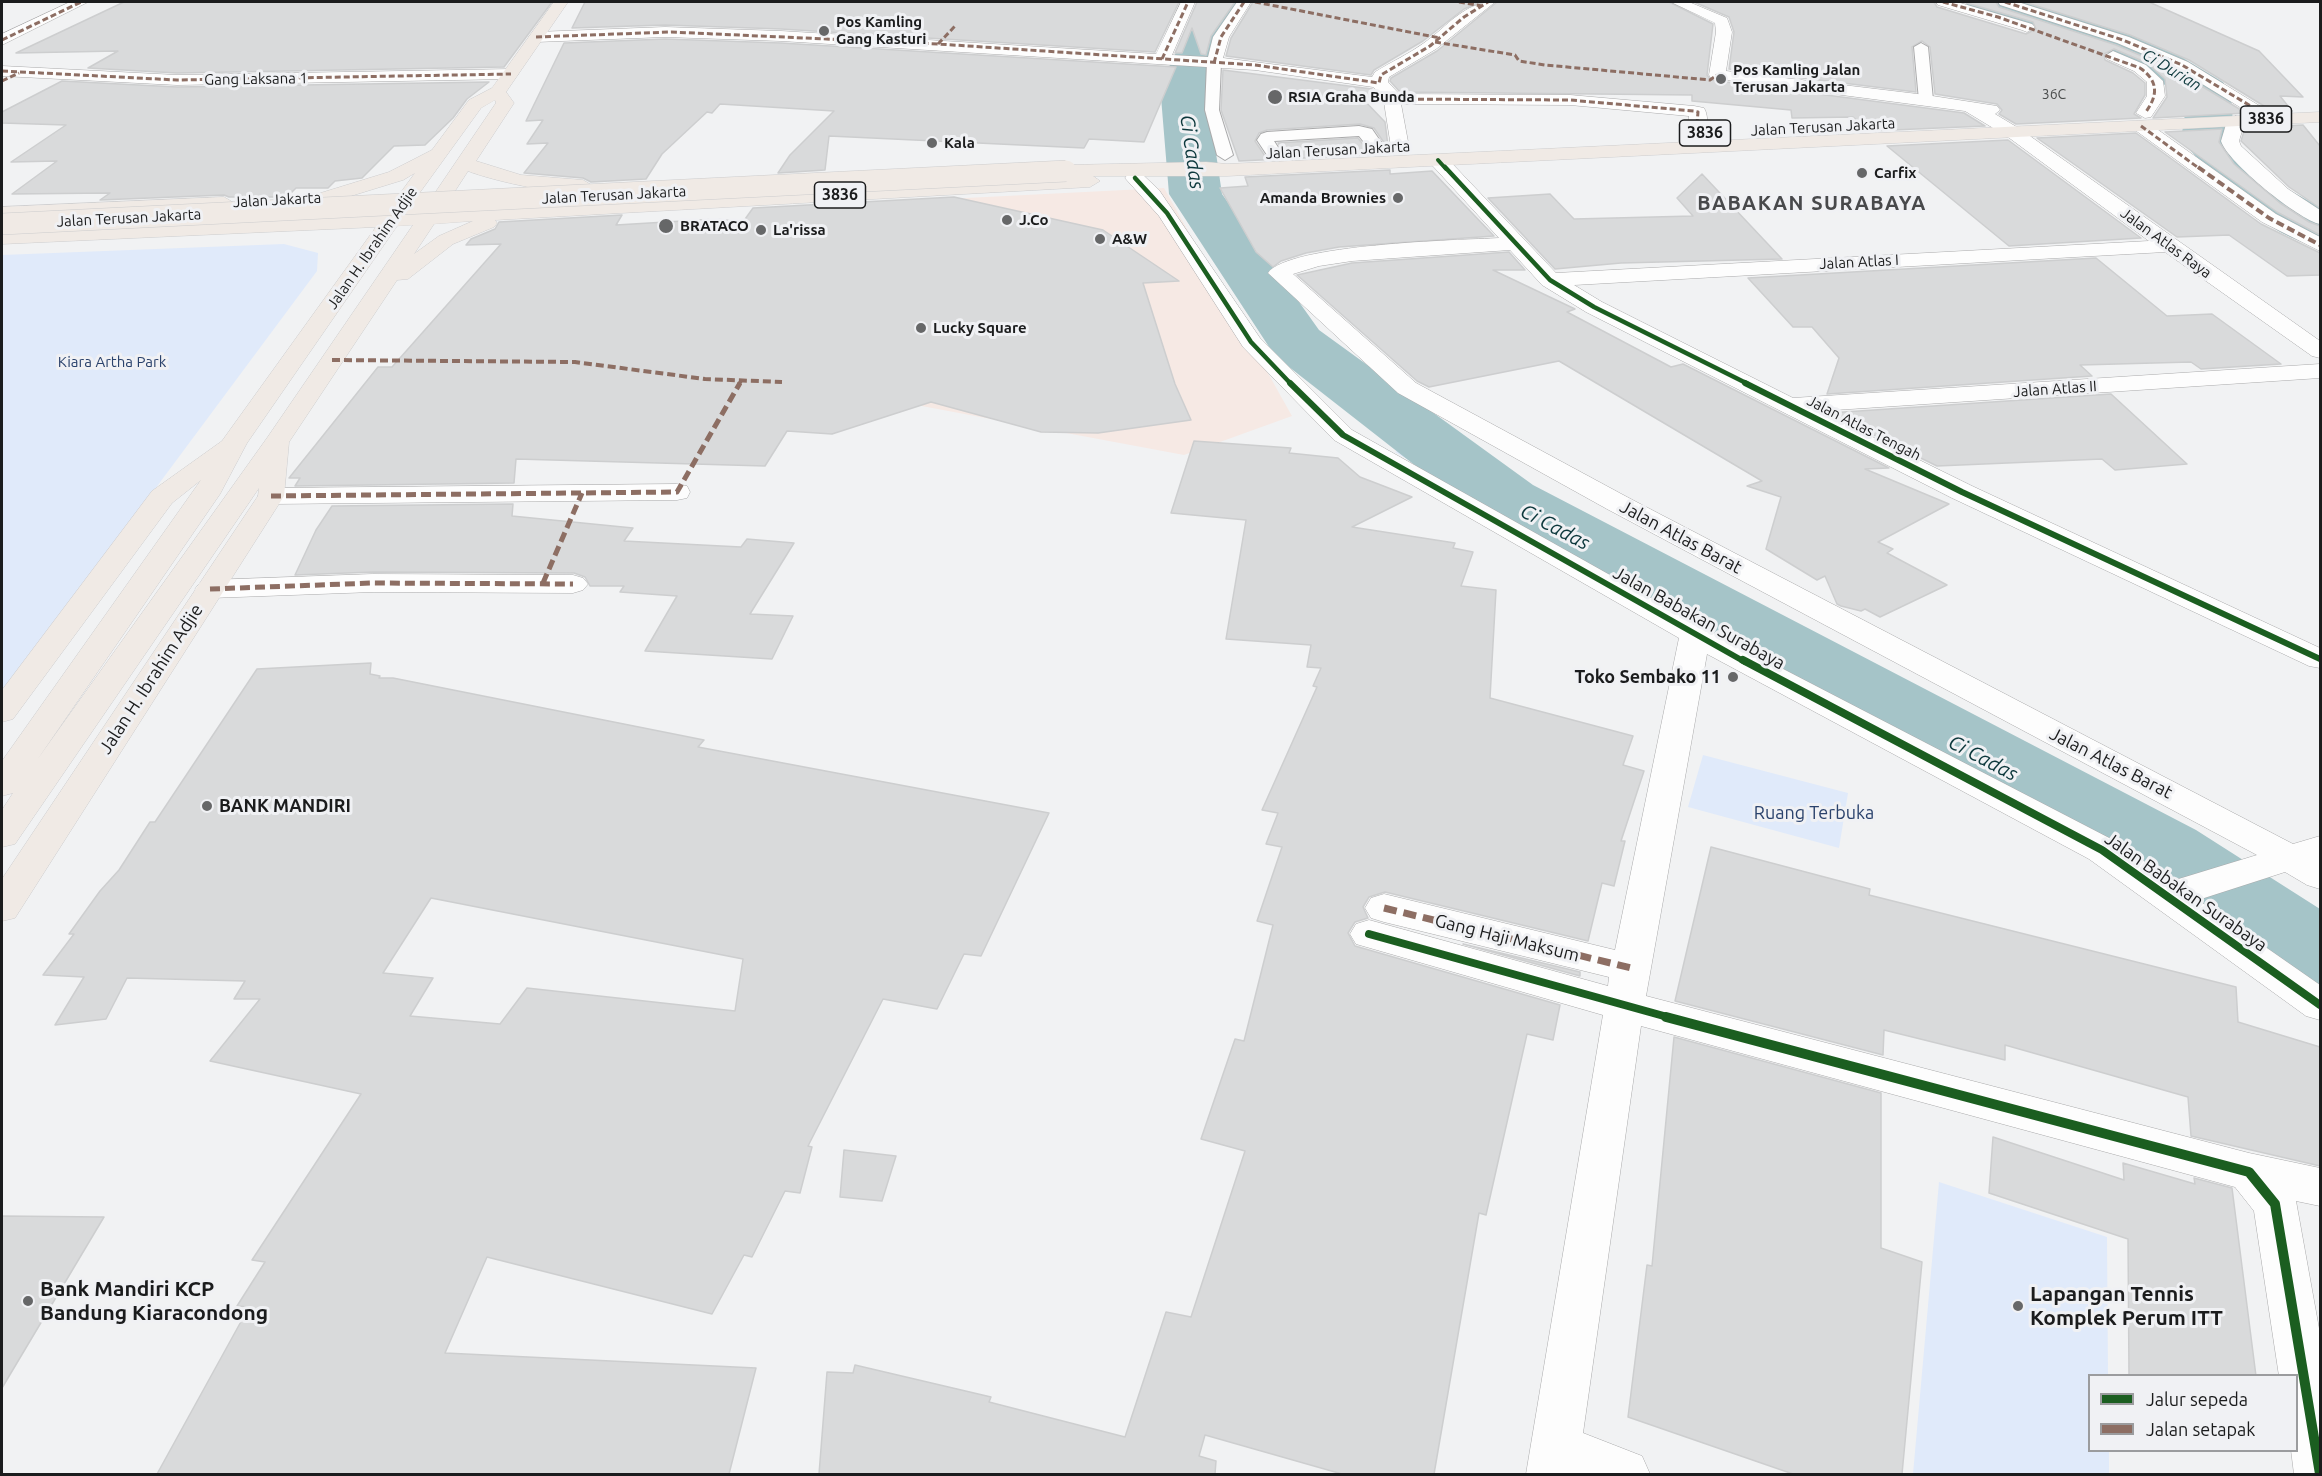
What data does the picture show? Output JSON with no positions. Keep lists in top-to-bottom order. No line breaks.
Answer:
{"streets":{"main road":["3836","Jalan Terusan Jakarta","Jalan Jakarta","Jalan H. Ibrahim Adjie"],"street":["Gang Laksana 1","Jalan Atlas Raya","Jalan Atlas I","Jalan Atlas II","Jalan Atlas Tengah","Jalan Atlas Barat","Jalan Babakan Surabaya"]},"crossings":[["Gang Laksana 1","Jalan H. Ibrahim Adjie"],["Jalan Terusan Jakarta","Jalan Jakarta"],["Jalan Terusan Jakarta","Jalan Atlas Raya"],["Jalan Terusan Jakarta","Jalan H. Ibrahim Adjie"],["Jalan Terusan Jakarta","Jalan Atlas Tengah"],["Jalan Terusan Jakarta","Jalan Babakan Surabaya"],["Jalan Jakarta","Jalan H. Ibrahim Adjie"],["Jalan Atlas Raya","Jalan Atlas I"],["Jalan Atlas I","Jalan Atlas Tengah"],["Jalan Atlas II","Jalan Atlas Tengah"],["Jalan Atlas Tengah","Jalan Atlas Barat"]],"districts":["BABAKAN SURABAYA"],"water":["Ci Durian","Ci Cadas"],"parks":["Kiara Artha Park","Ruang Terbuka"],"places":["Pos Kamling Gang Kasturi","Pos Kamling Jalan Terusan Jakarta","RSIA Graha Bunda","Kala","Carfix","Amanda Brownies","J.Co","BRATACO","La'rissa","A&W","Lucky Square","Toko Sembako 11","BANK MANDIRI","Bank Mandiri KCP Bandung Kiaracondong","Lapangan Tennis Komplek Perum ITT"],"house_numbers":["36C"],"legend":["Jalur sepeda","Jalan setapak"]}
